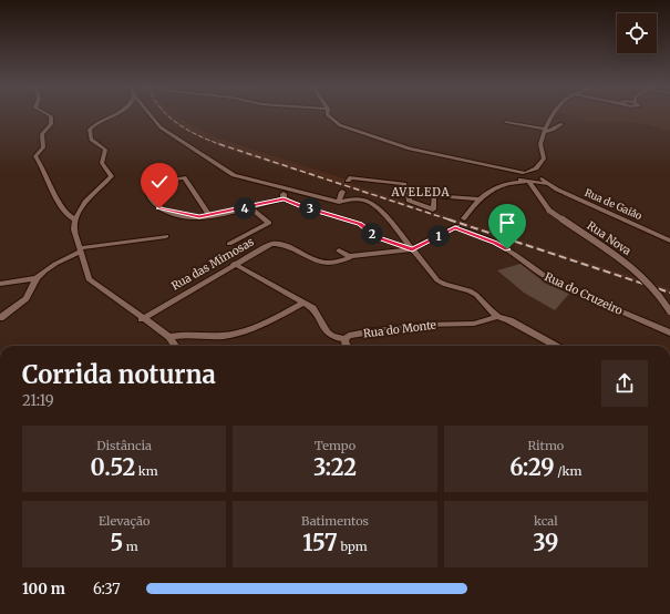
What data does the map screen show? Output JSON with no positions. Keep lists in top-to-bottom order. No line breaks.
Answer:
{"streets":{"street":["Rua de Gaião","Rua Nova","Rua das Mimosas","Rua do Cruzeiro","Rua do Monte"]},"crossings":[["Rua de Gaião","Rua Nova"]],"districts":["AVELEDA"],"page":{"pins":["3","4","2","1"],"heading":["Corrida noturna","21:19"],"stats":[["Distância","0.52 km"],["Tempo","3:22"],["Ritmo","6:29 /km"],["Elevação","5 m"],["Batimentos","157 bpm"],["kcal","39"]],"list":[{"name":"100 m","note":"6:37"}]}}
